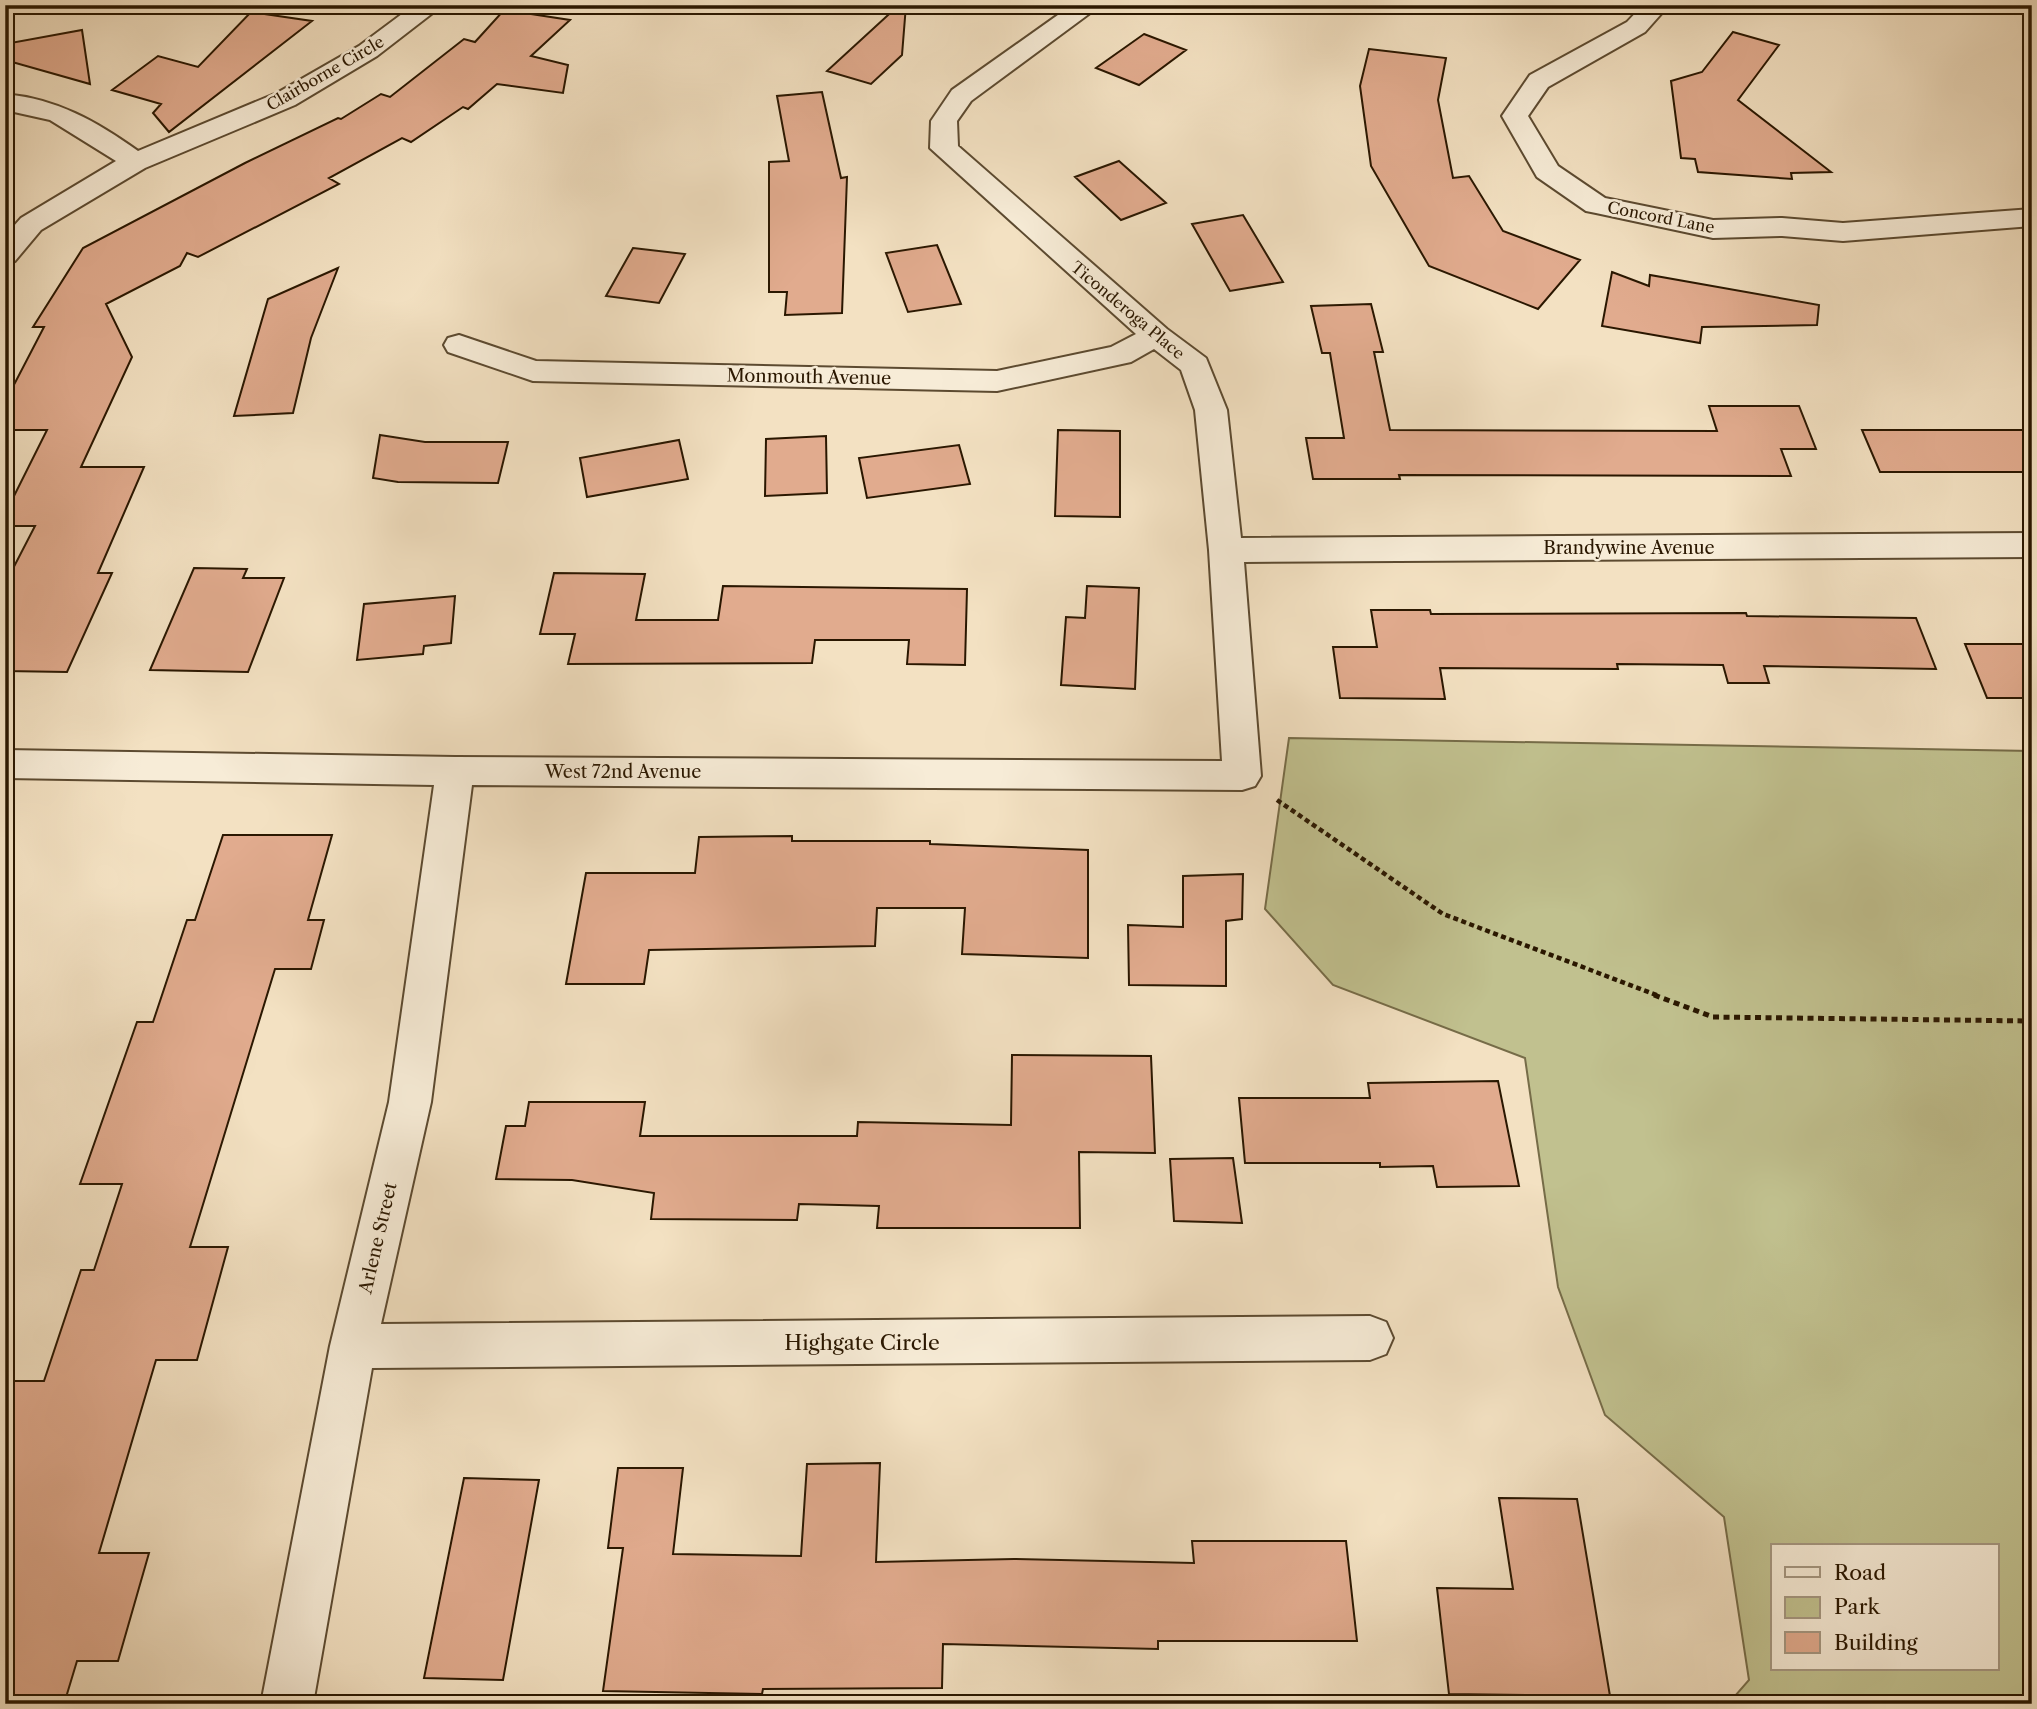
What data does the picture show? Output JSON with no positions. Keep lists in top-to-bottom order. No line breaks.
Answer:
{"streets":{"street":["Clairborne Circle","Concord Lane","Ticonderoga Place","Monmouth Avenue","Brandywine Avenue","West 72nd Avenue","Arlene Street","Highgate Circle"]},"crossings":[["Ticonderoga Place","Monmouth Avenue"],["Ticonderoga Place","Brandywine Avenue"],["Ticonderoga Place","West 72nd Avenue"],["West 72nd Avenue","Arlene Street"],["Arlene Street","Highgate Circle"]],"legend":["Road","Park","Building"]}
